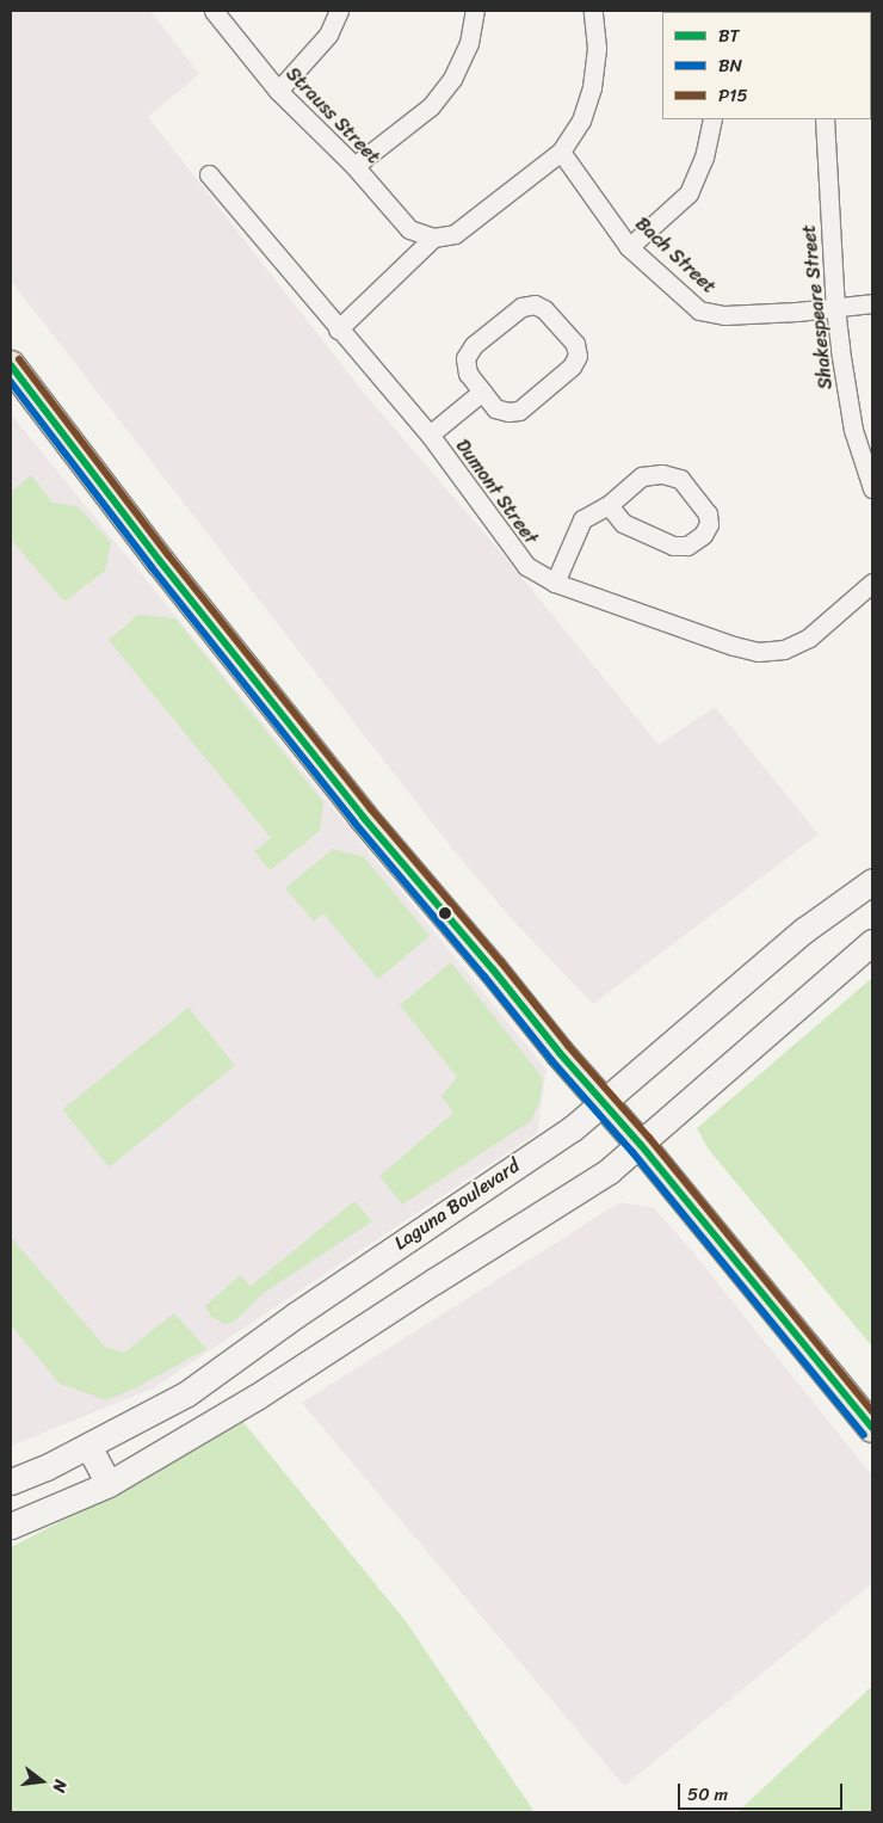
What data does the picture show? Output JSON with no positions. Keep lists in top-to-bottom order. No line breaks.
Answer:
{"streets":{"main road":["Laguna Boulevard"],"street":["Strauss Street","Bach Street","Shakespeare Street","Dumont Street"]},"crossings":[["Bach Street","Shakespeare Street"]],"lines":["transit line P15","transit line BT","transit line BN"],"legend":["BT","BN","P15"],"scale_bar":"50 m","north":"right"}
